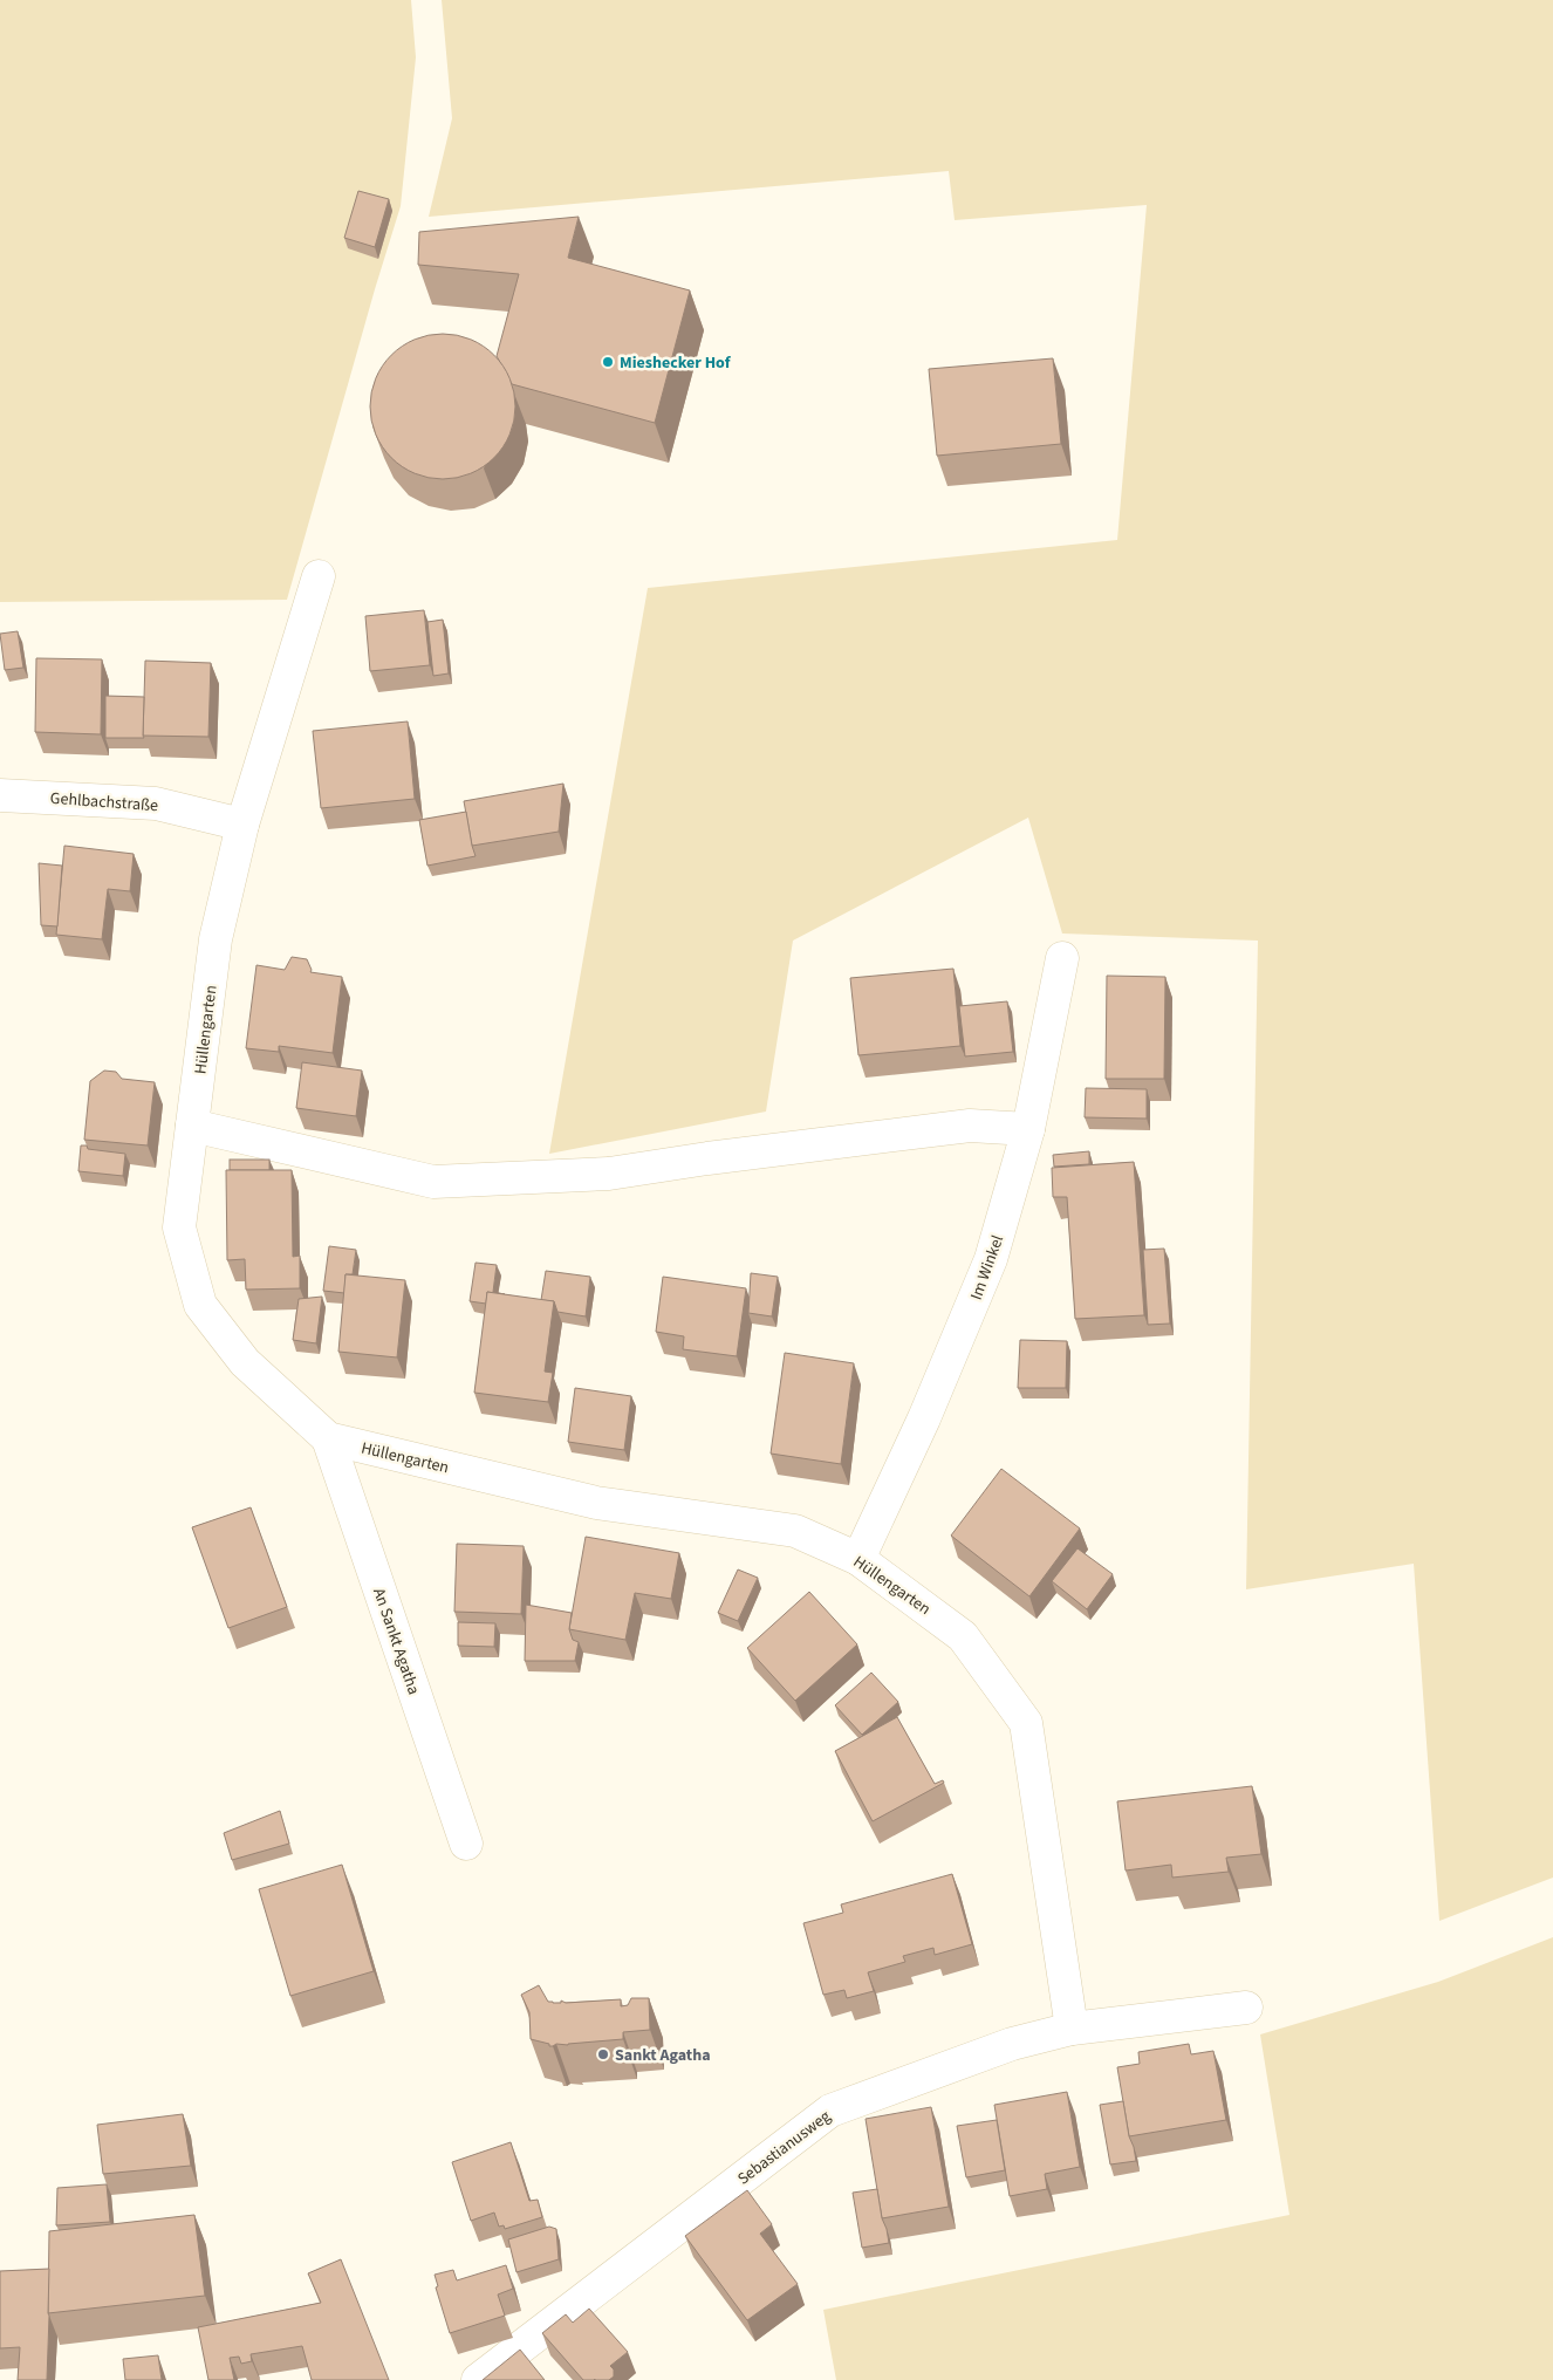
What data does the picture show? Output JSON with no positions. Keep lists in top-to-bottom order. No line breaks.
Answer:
{"streets":{"street":["Gehlbachstraße","Hüllengarten","Im Winkel","An Sankt Agatha","Sebastianusweg"]},"crossings":[["Gehlbachstraße","Hüllengarten"],["Hüllengarten","Im Winkel"],["Hüllengarten","An Sankt Agatha"],["Hüllengarten","Sebastianusweg"]],"places":["Mieshecker Hof","Sankt Agatha"]}
